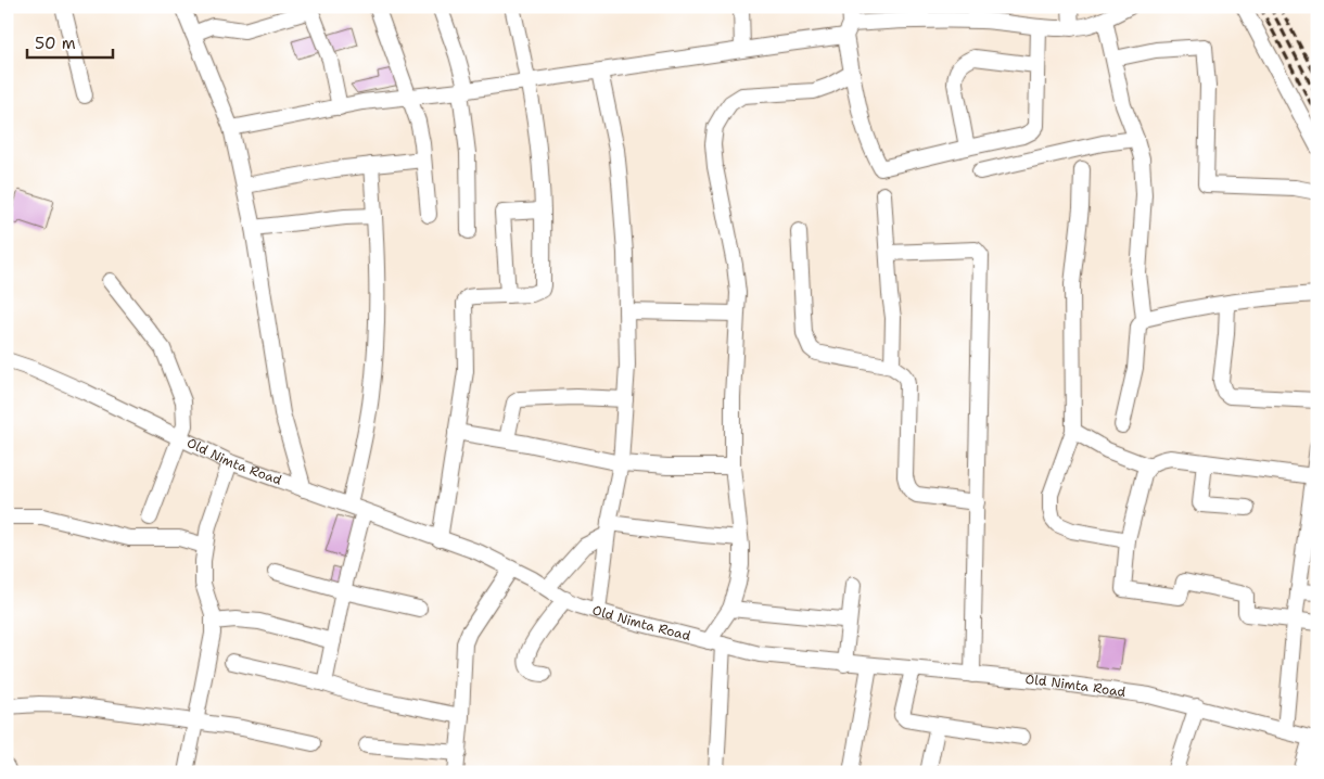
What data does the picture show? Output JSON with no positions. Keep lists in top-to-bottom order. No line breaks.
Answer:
{"streets":{"street":["Old Nimta Road"]},"scale_bar":"50 m"}
